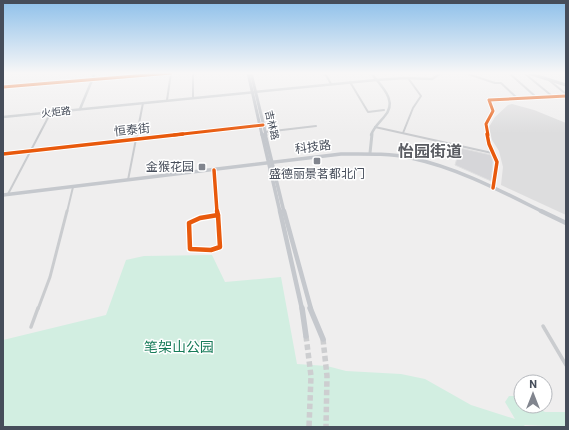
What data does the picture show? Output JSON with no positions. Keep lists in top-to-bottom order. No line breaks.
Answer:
{"streets":{"main road":["火炬路","吉林路","科技路"],"street":["恒泰街"]},"crossings":[["吉林路","恒泰街"],["吉林路","科技路"]],"districts":["怡园街道"],"parks":["笔架山公园"],"places":{"transit":["盛德丽景茗都北门","金猴花园"]},"north":"top"}
